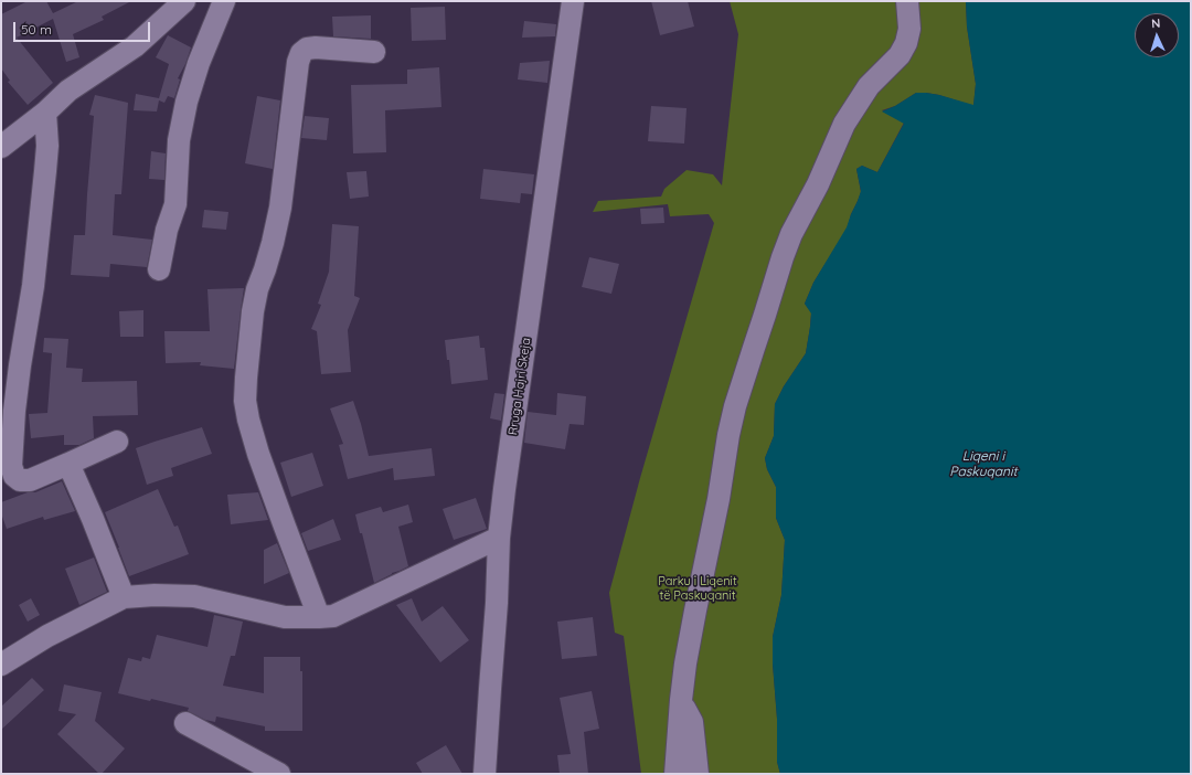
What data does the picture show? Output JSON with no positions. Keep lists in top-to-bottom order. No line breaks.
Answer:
{"streets":{"street":["Rruga Hajri Skeja"]},"water":["Liqeni i Paskuqanit"],"parks":["Parku i Liqenit të Paskuqanit"],"scale_bar":"50 m","north":"top"}
